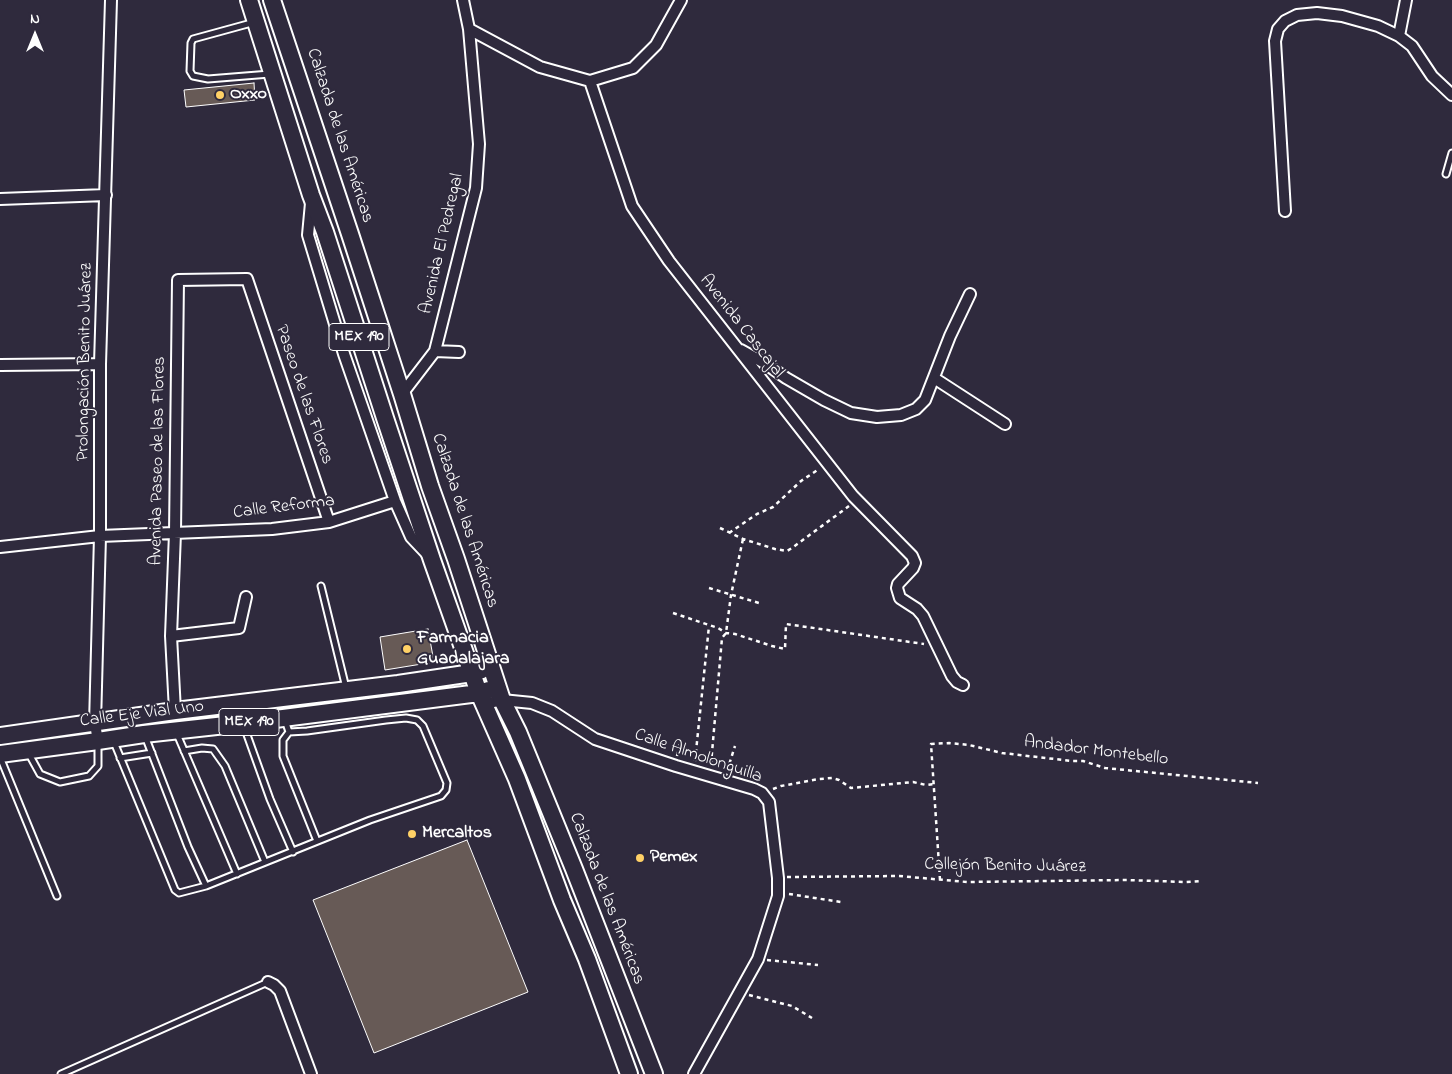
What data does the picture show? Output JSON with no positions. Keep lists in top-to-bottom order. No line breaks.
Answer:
{"streets":{"main road":["Calzada de las Américas","MEX 190","Calle Eje Vial Uno"],"street":["Avenida El Pedregal","Avenida Cascajal","Prolongación Benito Juárez","Paseo de las Flores","Avenida Paseo de las Flores","Calle Reforma","Calle Almolonguilla"],"path":["Andador Montebello","Callejón Benito Juárez"]},"crossings":[["Calzada de las Américas","Avenida El Pedregal"],["Calzada de las Américas","Calle Eje Vial Uno"],["Calzada de las Américas","Calle Almolonguilla"],["MEX 190","Calle Eje Vial Uno"],["Prolongación Benito Juárez","Calle Reforma"],["Prolongación Benito Juárez","Calle Eje Vial Uno"],["Paseo de las Flores","Avenida Paseo de las Flores"],["Paseo de las Flores","Calle Reforma"],["Avenida Paseo de las Flores","Calle Reforma"],["Avenida Paseo de las Flores","Calle Eje Vial Uno"],["Calle Eje Vial Uno","Calle Almolonguilla"],["Calle Almolonguilla","Callejón Benito Juárez"]],"places":["Oxxo","Farmacia Guadalajara","Mercaltos","Pemex"],"north":"top"}
